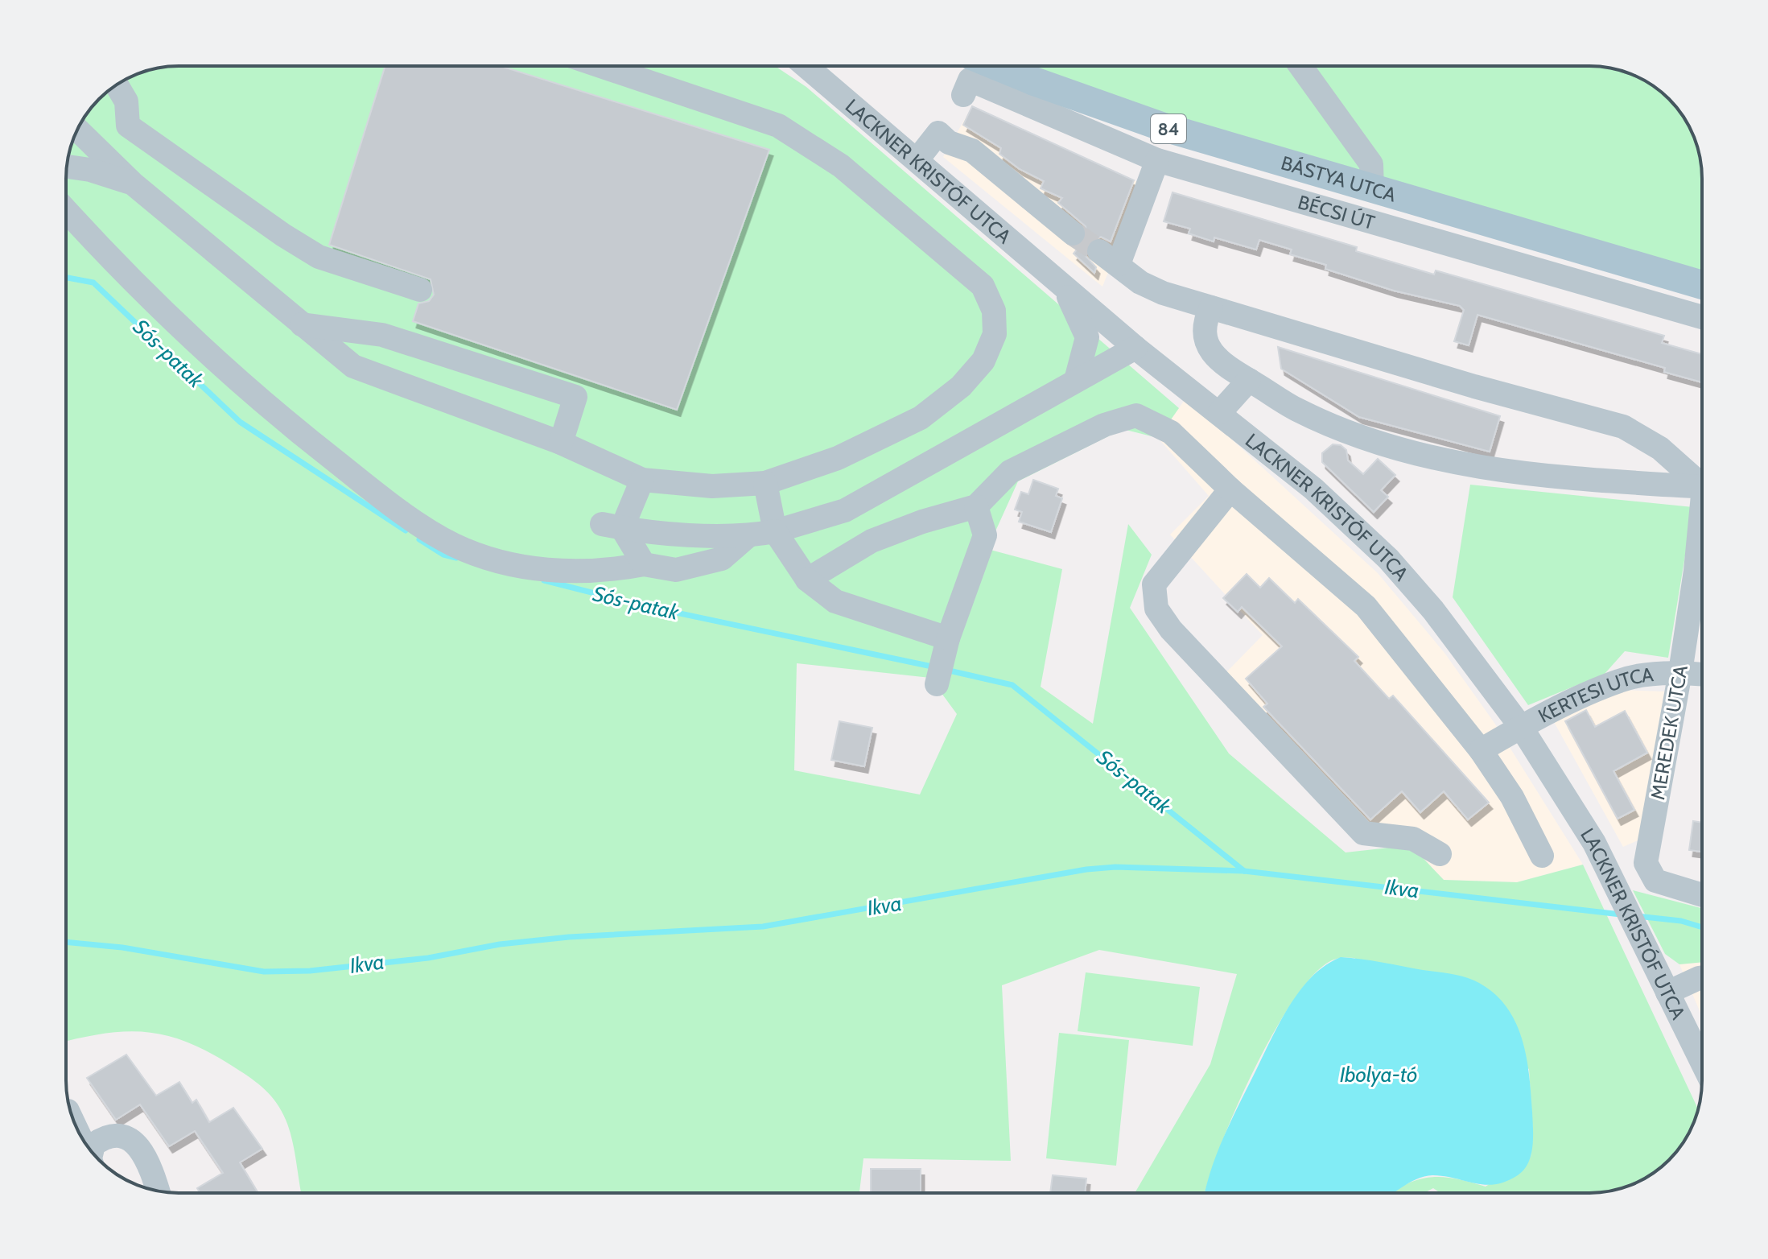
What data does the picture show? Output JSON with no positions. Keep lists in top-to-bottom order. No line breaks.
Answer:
{"streets":{"main road":["84","BÁSTYA UTCA"],"street":["LACKNER KRISTÓF UTCA","BÉCSI ÚT","KERTESI UTCA","MEREDEK UTCA"]},"crossings":[["LACKNER KRISTÓF UTCA","KERTESI UTCA"],["BÁSTYA UTCA","BÉCSI ÚT"],["KERTESI UTCA","MEREDEK UTCA"]],"water":["Sós-patak","Ikva","Ibolya-tó"]}
